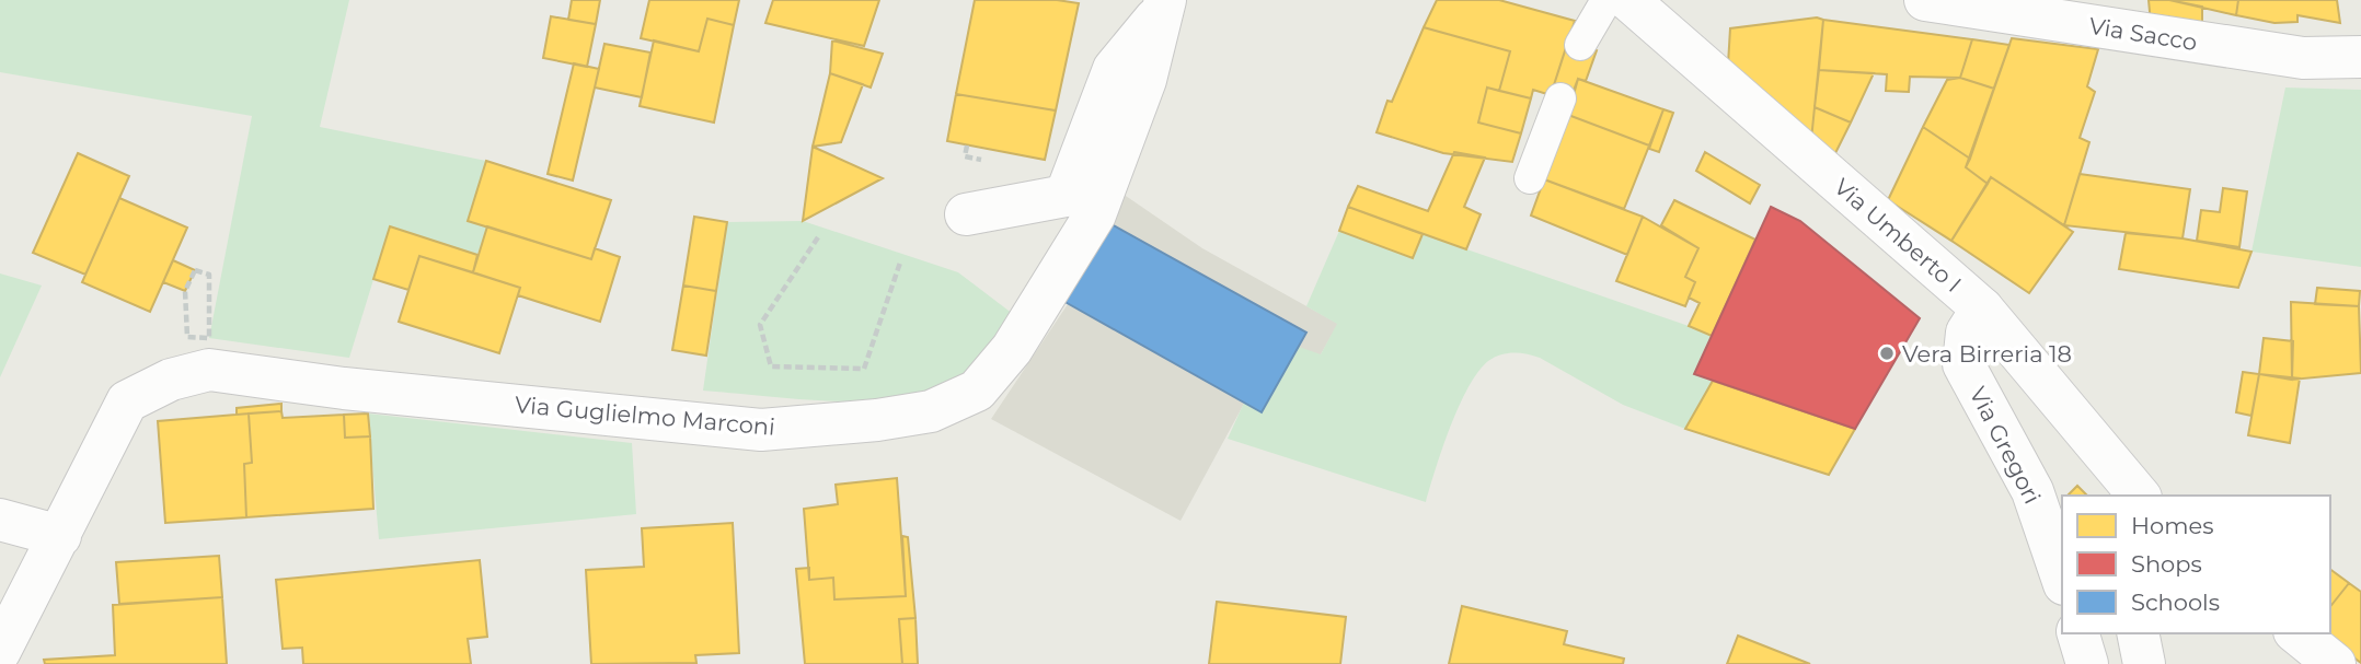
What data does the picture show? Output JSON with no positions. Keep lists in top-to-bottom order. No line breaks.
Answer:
{"streets":{"street":["Via Sacco","Via Umberto I","Via Guglielmo Marconi","Via Gregori"]},"crossings":[["Via Umberto I","Via Gregori"]],"places":["Vera Birreria 18"],"legend":["Homes","Shops","Schools"]}
